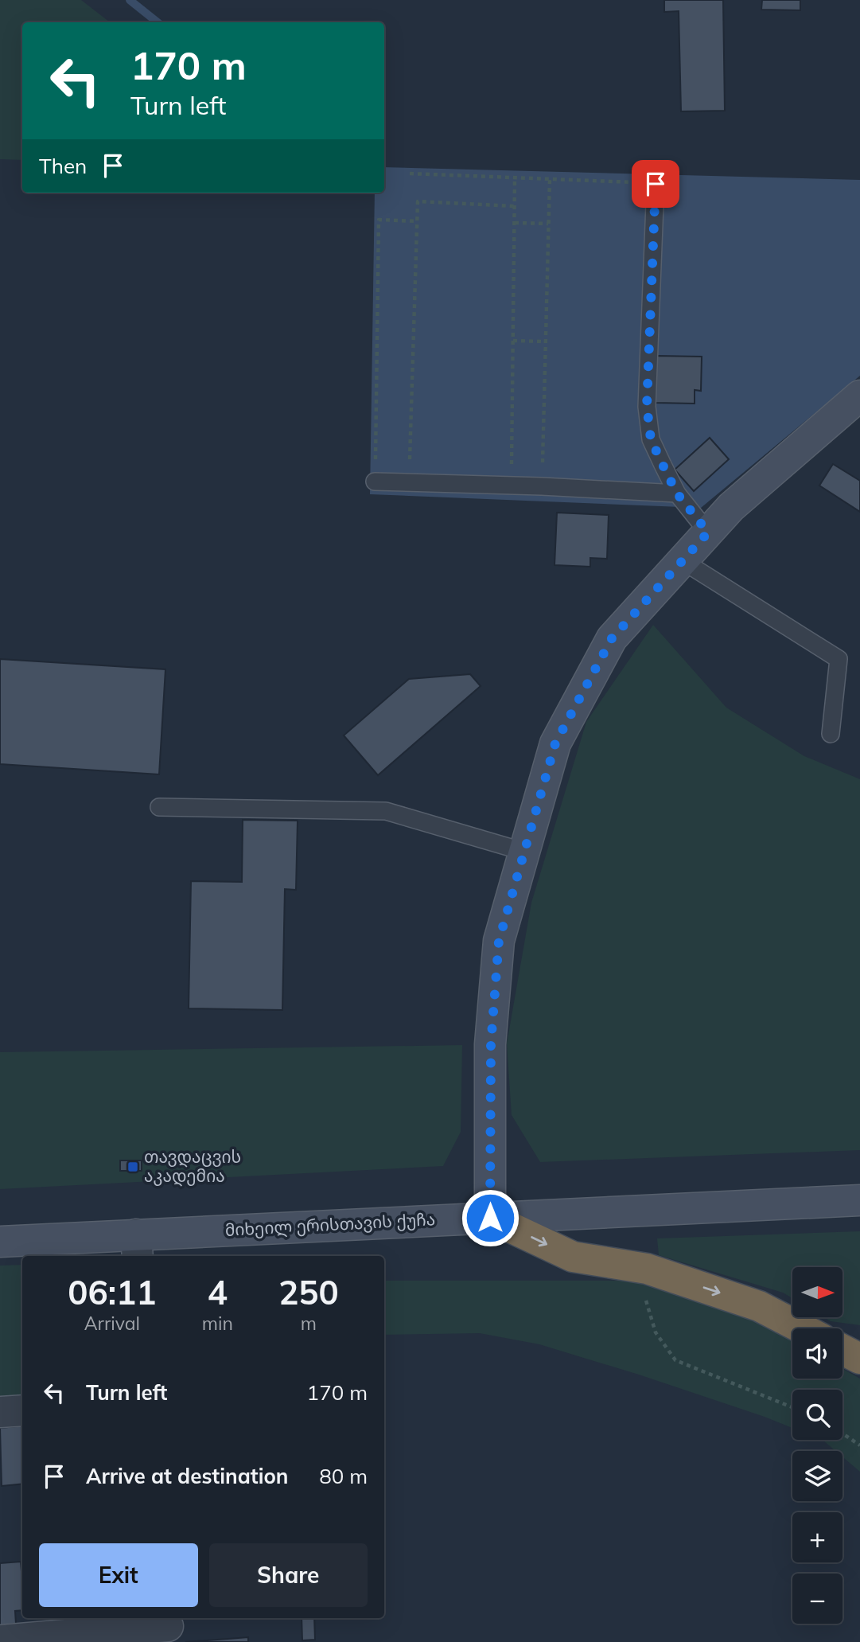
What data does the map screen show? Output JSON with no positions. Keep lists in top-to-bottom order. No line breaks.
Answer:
{"streets":{"main road":["მიხეილ ერისთავის ქუჩა"]},"places":{"transit":["თავდაცვის აკადემია"]},"north":"right","page":{"turn":["170 m","Turn left"],"then":"Then","eta":["06:11","Arrival","4","min","250","m"],"map_buttons":["+","−"],"list":[{"name":"Turn left","value":"170 m"},{"name":"Arrive at destination","value":"80 m"}],"buttons":["Exit","Share"]}}
